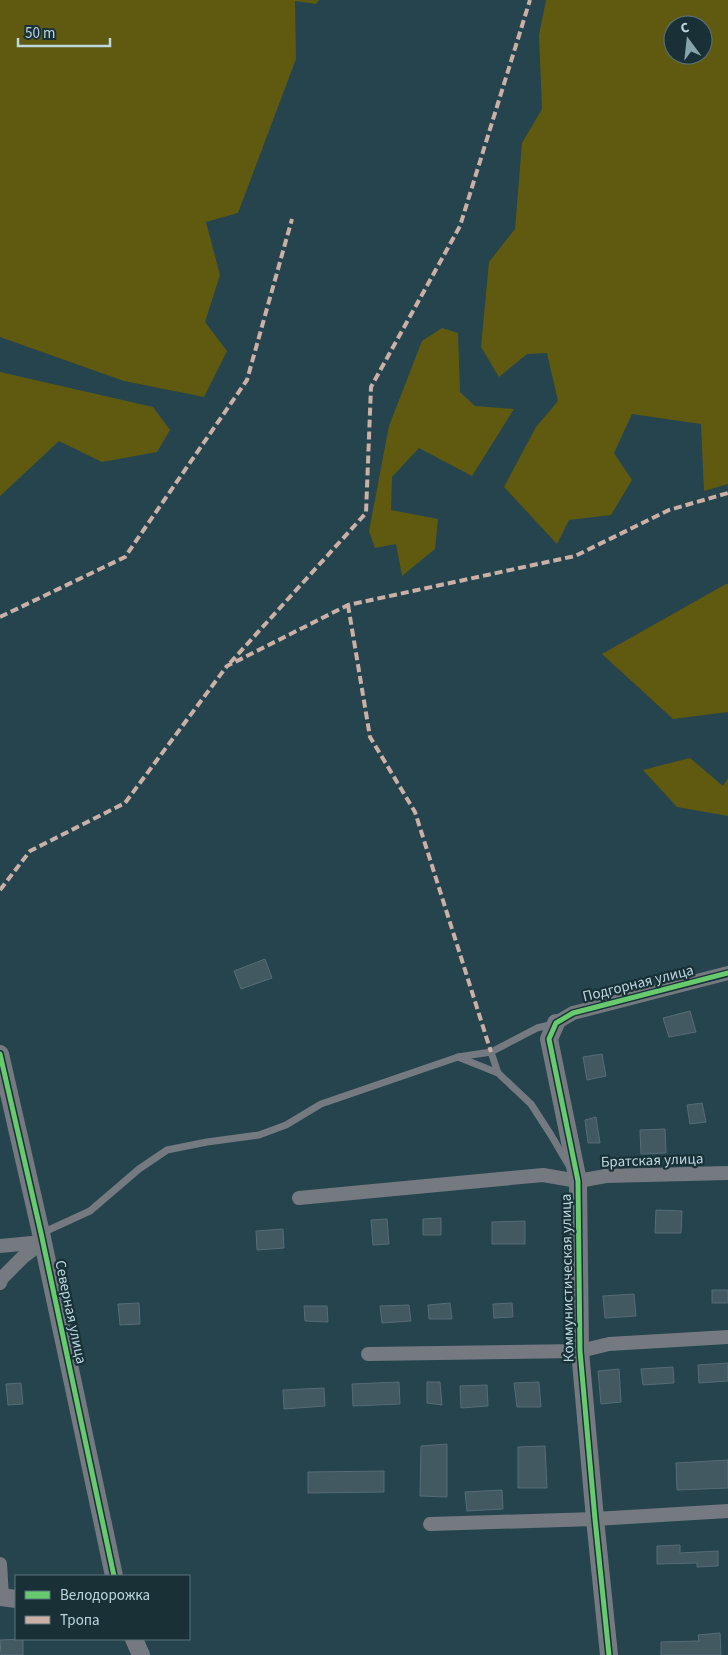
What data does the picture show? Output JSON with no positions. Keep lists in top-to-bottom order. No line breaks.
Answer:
{"streets":{"street":["Подгорная улица","Братская улица","Коммунистическая улица","Северная улица"]},"crossings":[["Подгорная улица","Коммунистическая улица"],["Братская улица","Коммунистическая улица"]],"legend":["Велодорожка","Тропа"],"scale_bar":"50 m","north":"top"}
